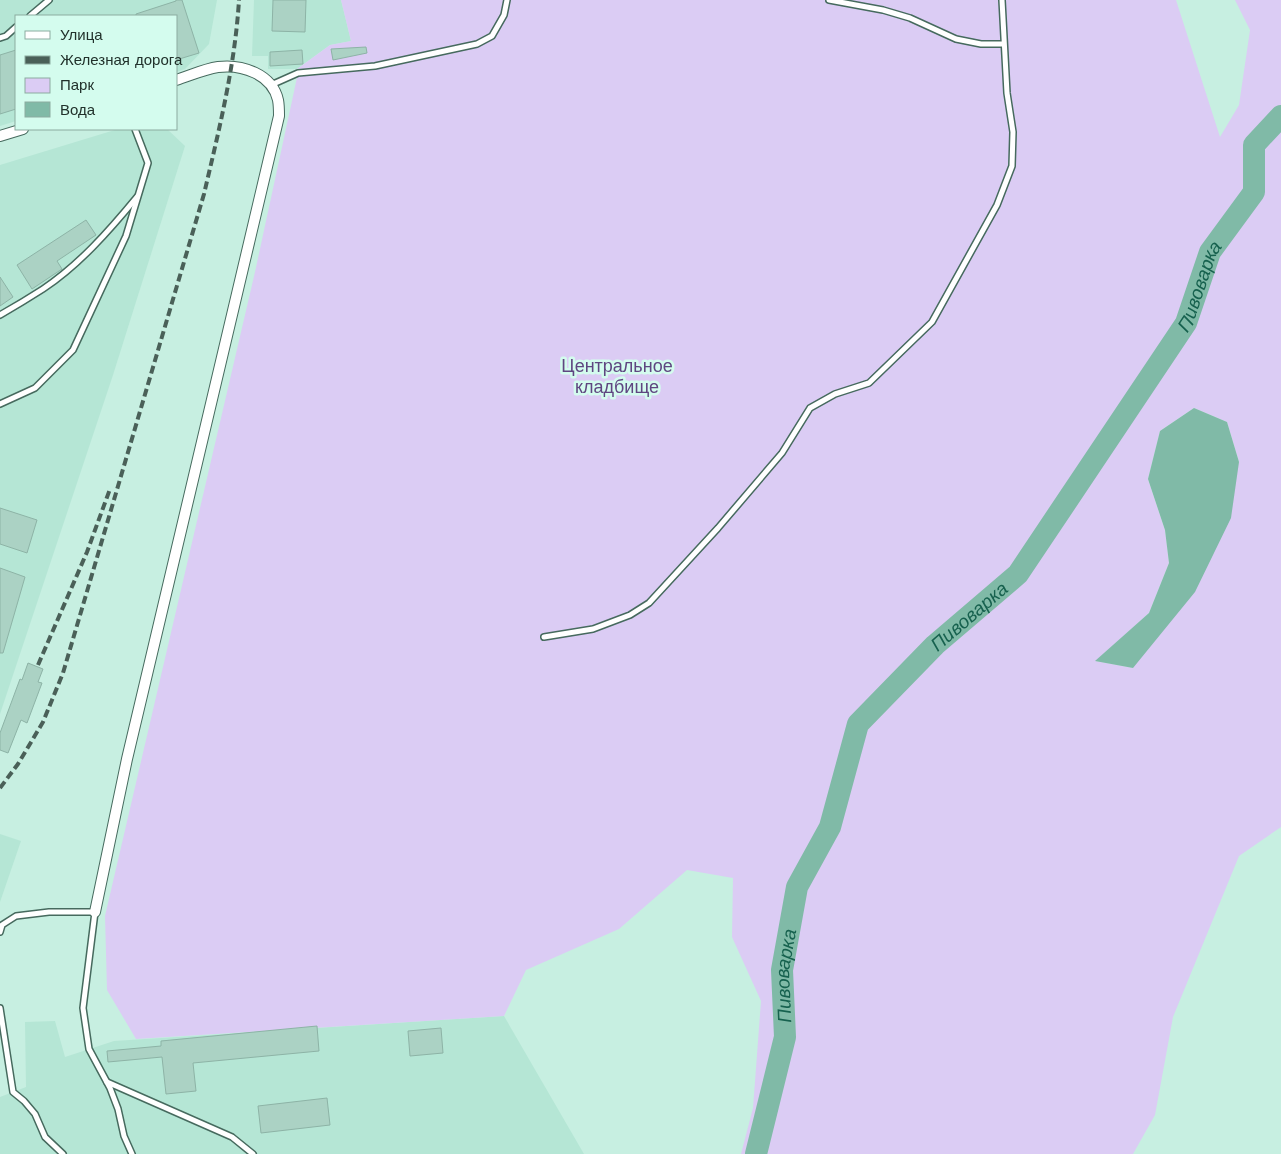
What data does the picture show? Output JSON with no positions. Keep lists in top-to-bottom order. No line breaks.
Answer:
{"water":["Пивоварка"],"parks":["Центральное кладбище"],"legend":["Улица","Железная дорога","Парк","Вода"]}
